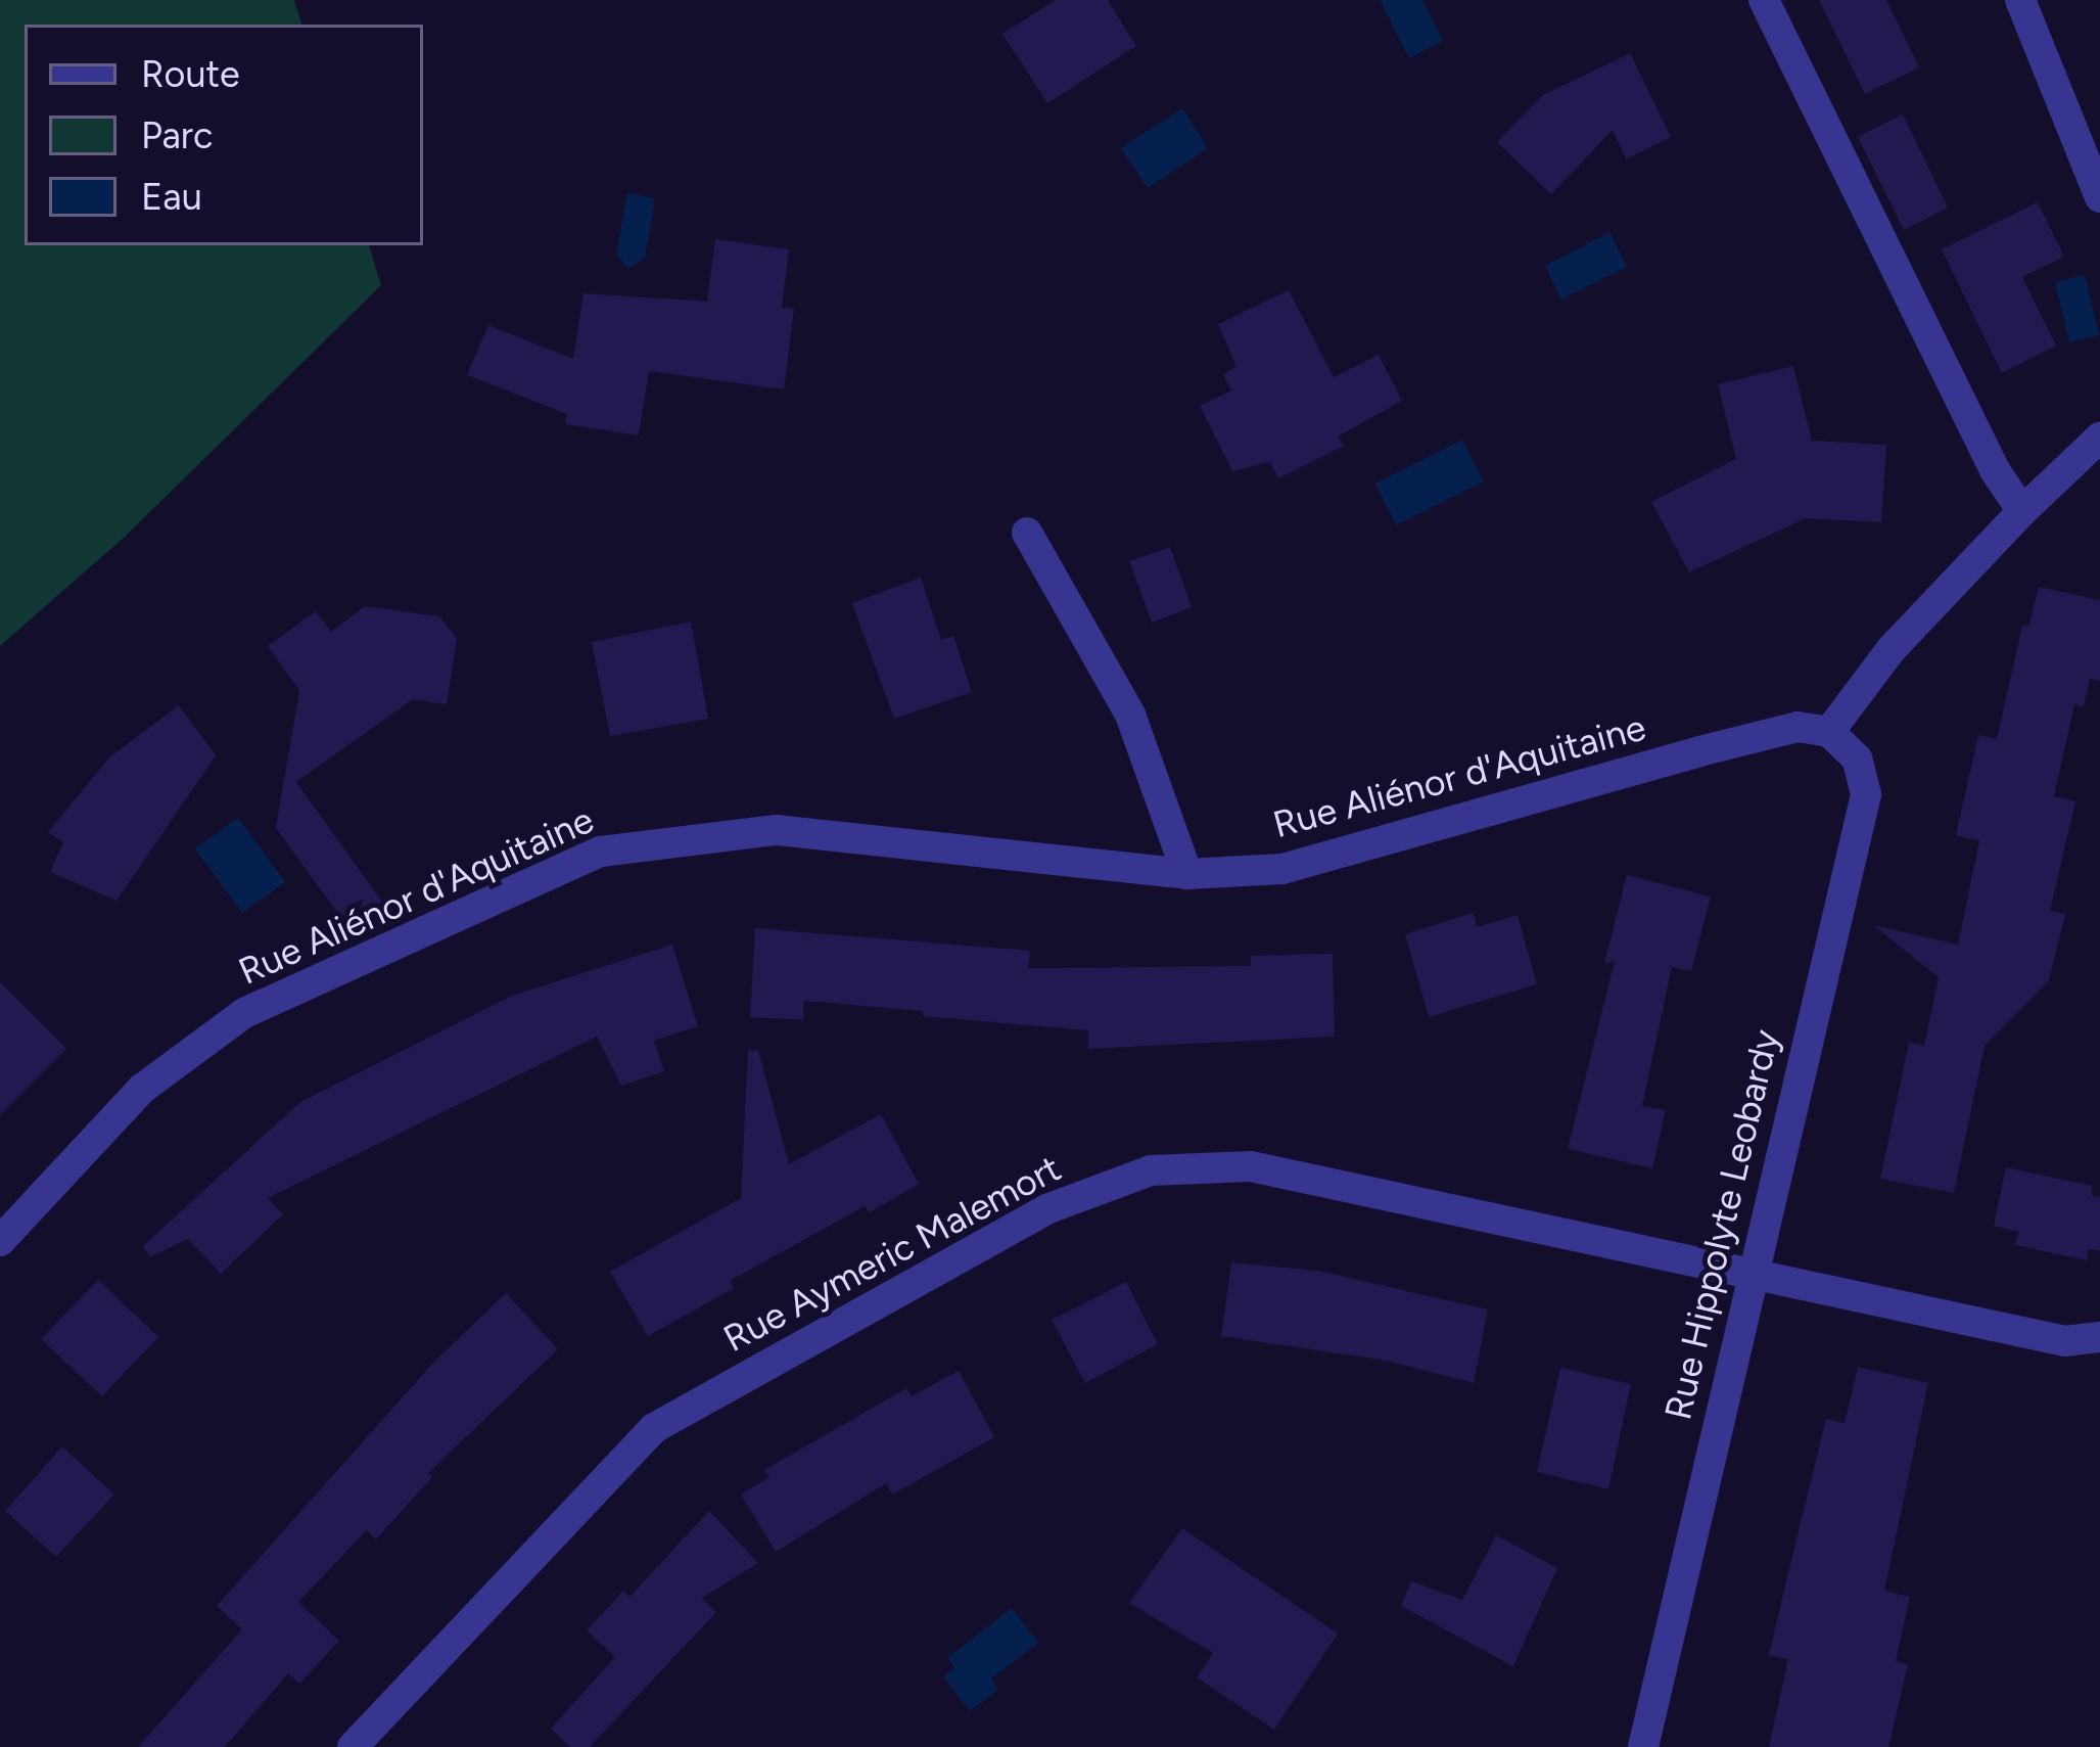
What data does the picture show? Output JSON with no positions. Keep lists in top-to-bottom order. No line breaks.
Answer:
{"streets":{"street":["Rue Aliénor d'Aquitaine","Rue Hippolyte Leobardy","Rue Aymeric Malemort"]},"crossings":[["Rue Aliénor d'Aquitaine","Rue Hippolyte Leobardy"],["Rue Hippolyte Leobardy","Rue Aymeric Malemort"]],"legend":["Route","Parc","Eau"]}
